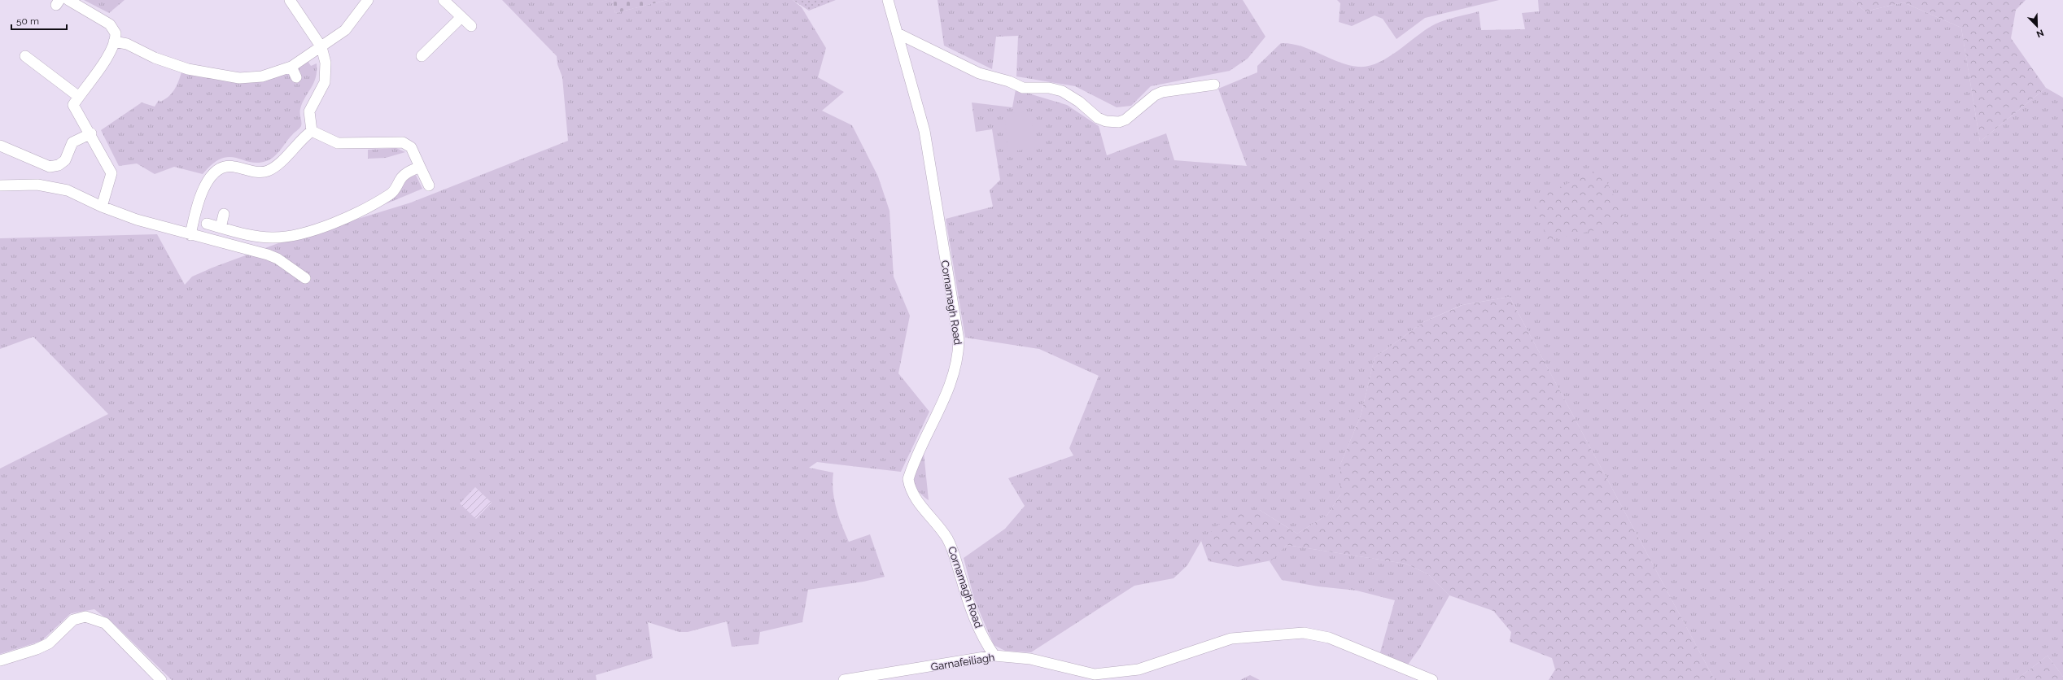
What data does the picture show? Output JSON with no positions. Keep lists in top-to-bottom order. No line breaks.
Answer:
{"streets":{"street":["Cornamagh Road","Garnafeiliagh"]},"crossings":[["Cornamagh Road","Garnafeiliagh"]],"scale_bar":"50 m","north":"bottom right"}
